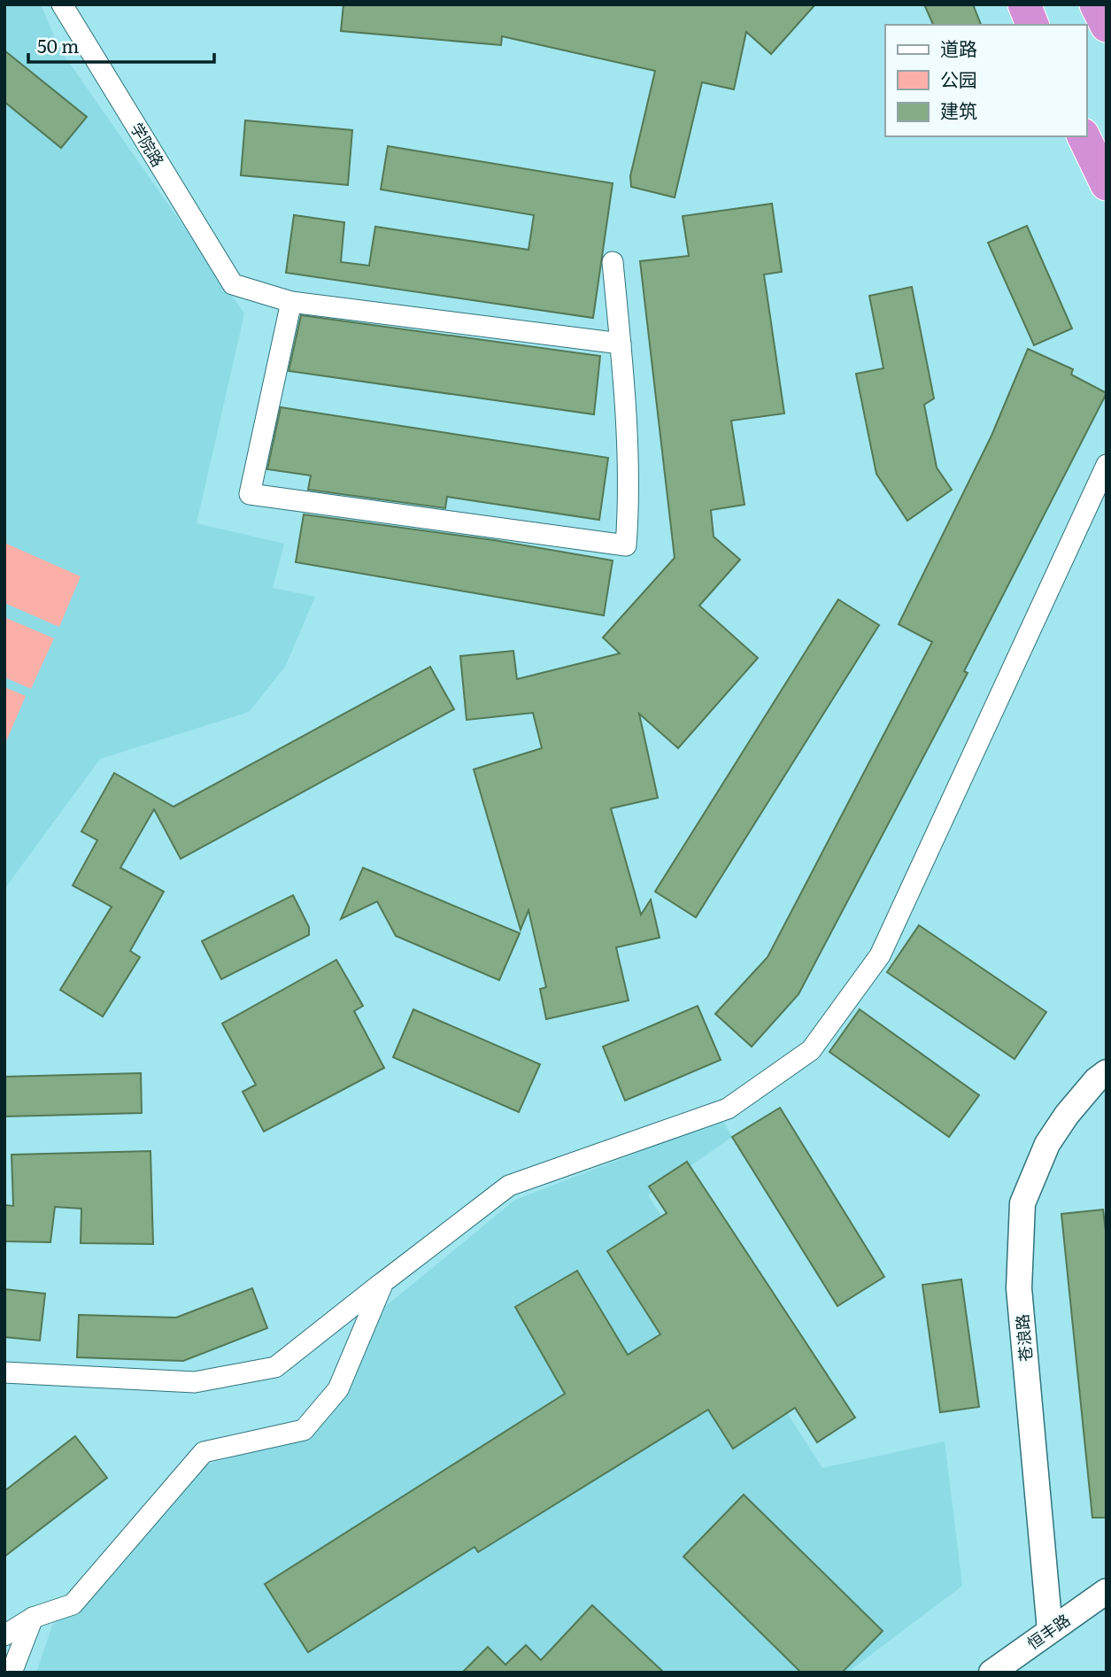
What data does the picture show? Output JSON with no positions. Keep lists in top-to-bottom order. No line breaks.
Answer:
{"streets":{"street":["学院路","苍浪路","恒丰路"]},"crossings":[["苍浪路","恒丰路"]],"legend":["道路","公园","建筑"],"scale_bar":"50 m"}
